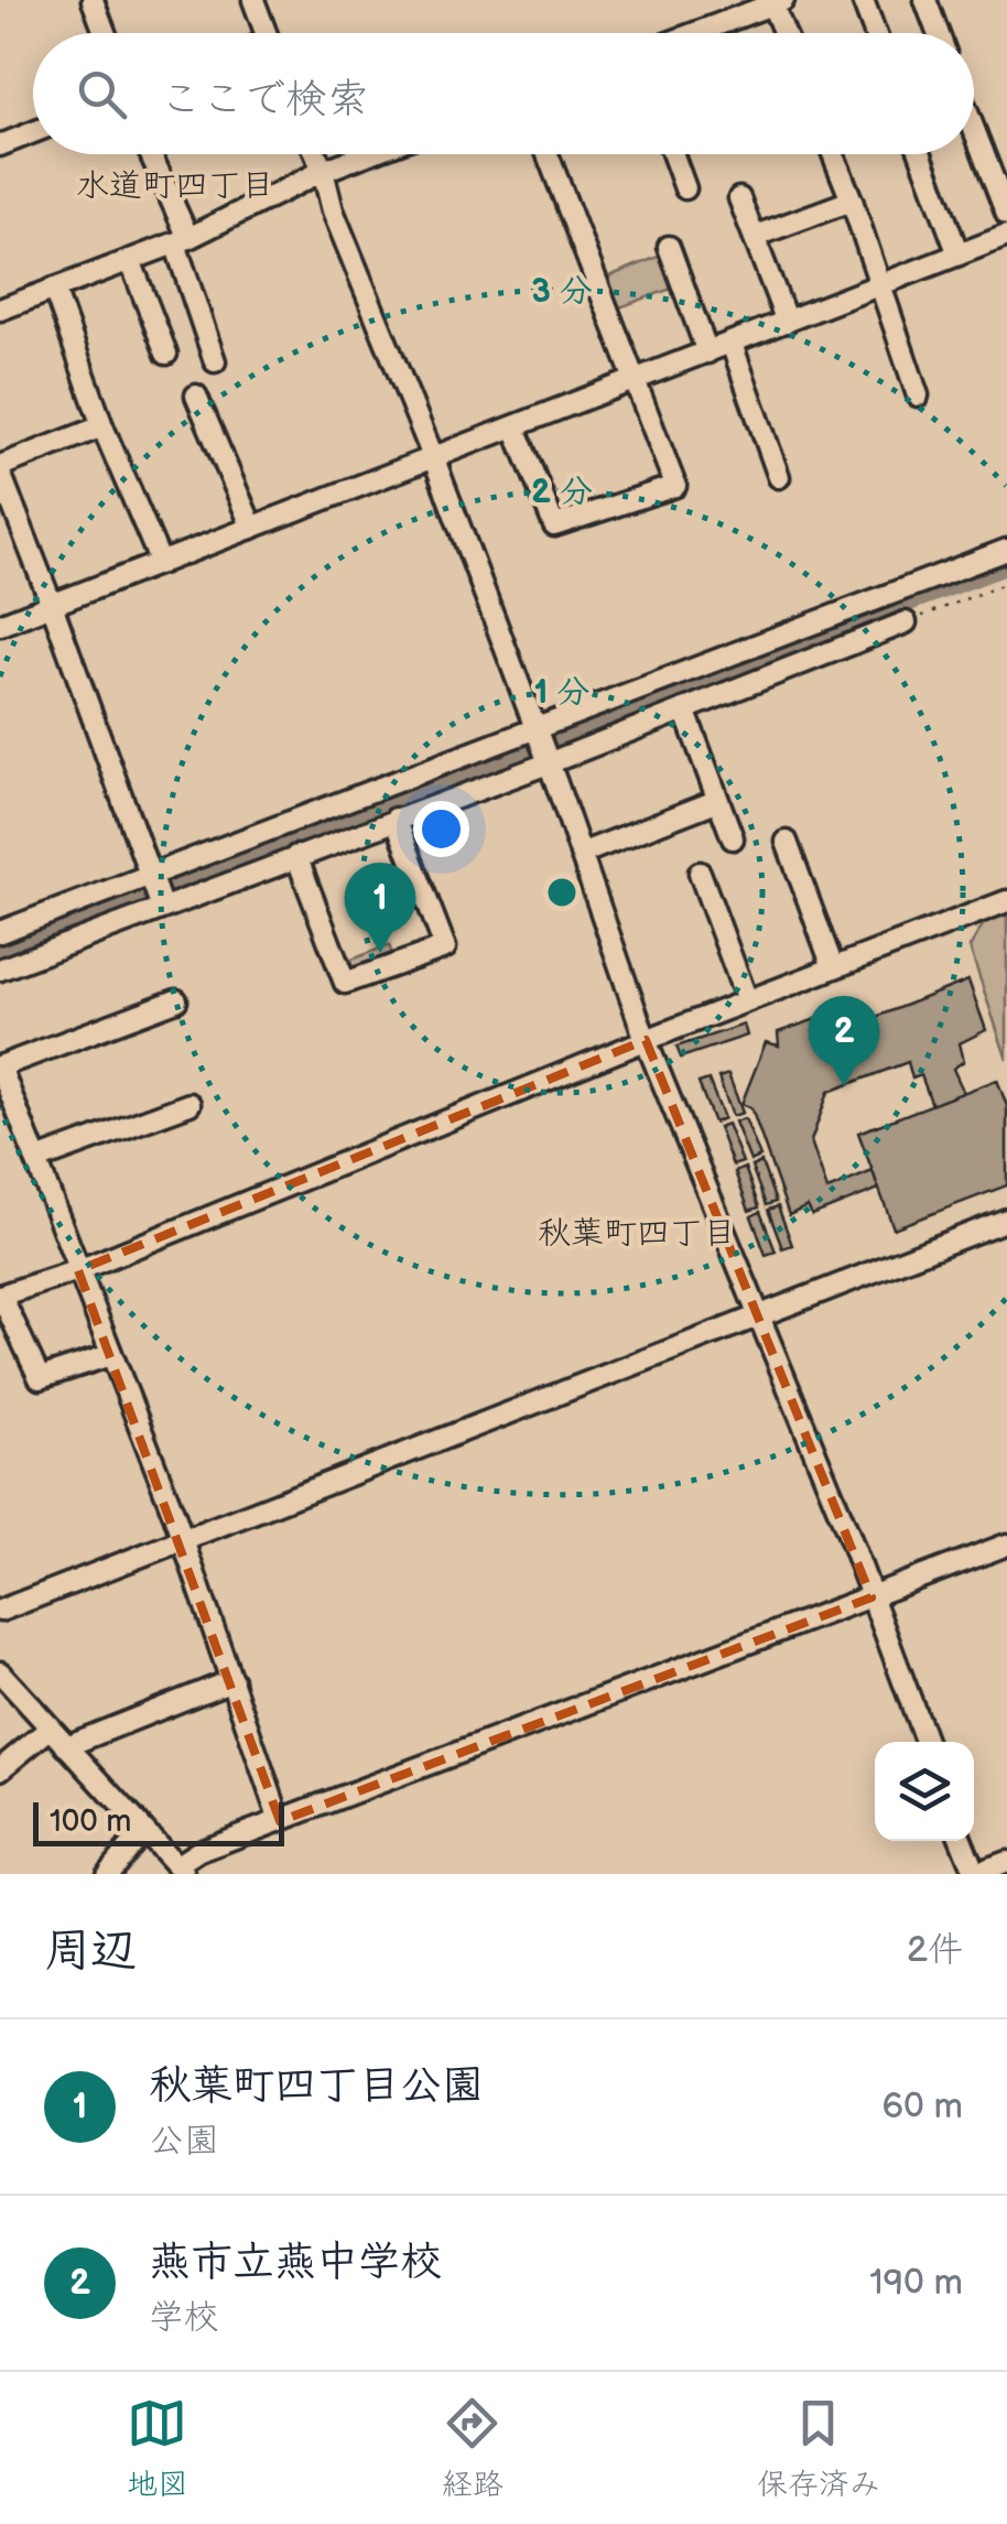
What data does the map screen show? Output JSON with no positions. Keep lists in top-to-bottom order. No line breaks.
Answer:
{"districts":["水道町四丁目","秋葉町四丁目"],"scale_bar":"100 m","page":{"search":"ここで検索","pins":["1","2"],"scale":"100 m","heading":["周辺","2件"],"list":[{"mark":"1","name":"秋葉町四丁目公園","note":"公園","value":"60 m"},{"mark":"2","name":"燕市立燕中学校","note":"学校","value":"190 m"}],"nav":["地図","経路","保存済み"]},"rings":["3 分","2 分","1 分"]}
